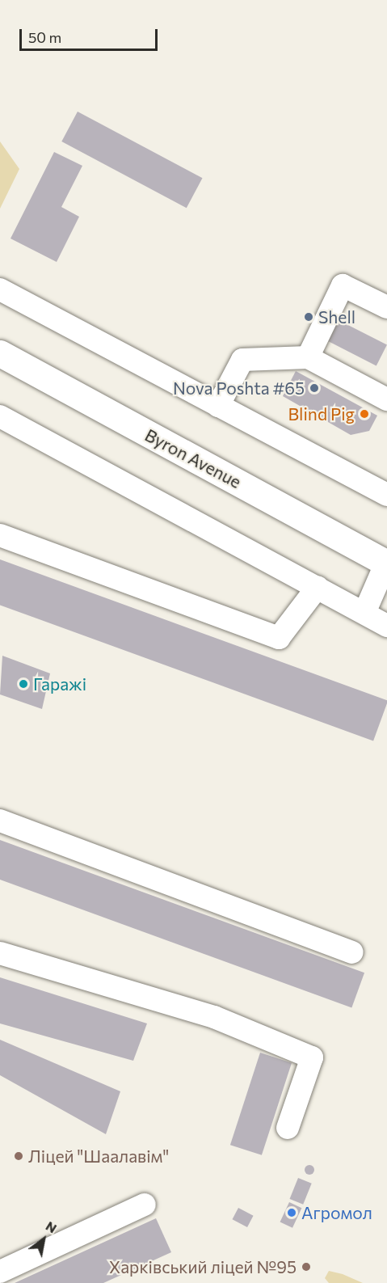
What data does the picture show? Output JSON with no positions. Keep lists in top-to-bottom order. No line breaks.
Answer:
{"streets":{"main road":["Byron Avenue"]},"places":["Shell","Nova Poshta #65","Blind Pig","Гаражі","Ліцей \"Шаалавім\"","Агромол","Харківський ліцей №95"],"scale_bar":"50 m","north":"top right"}
